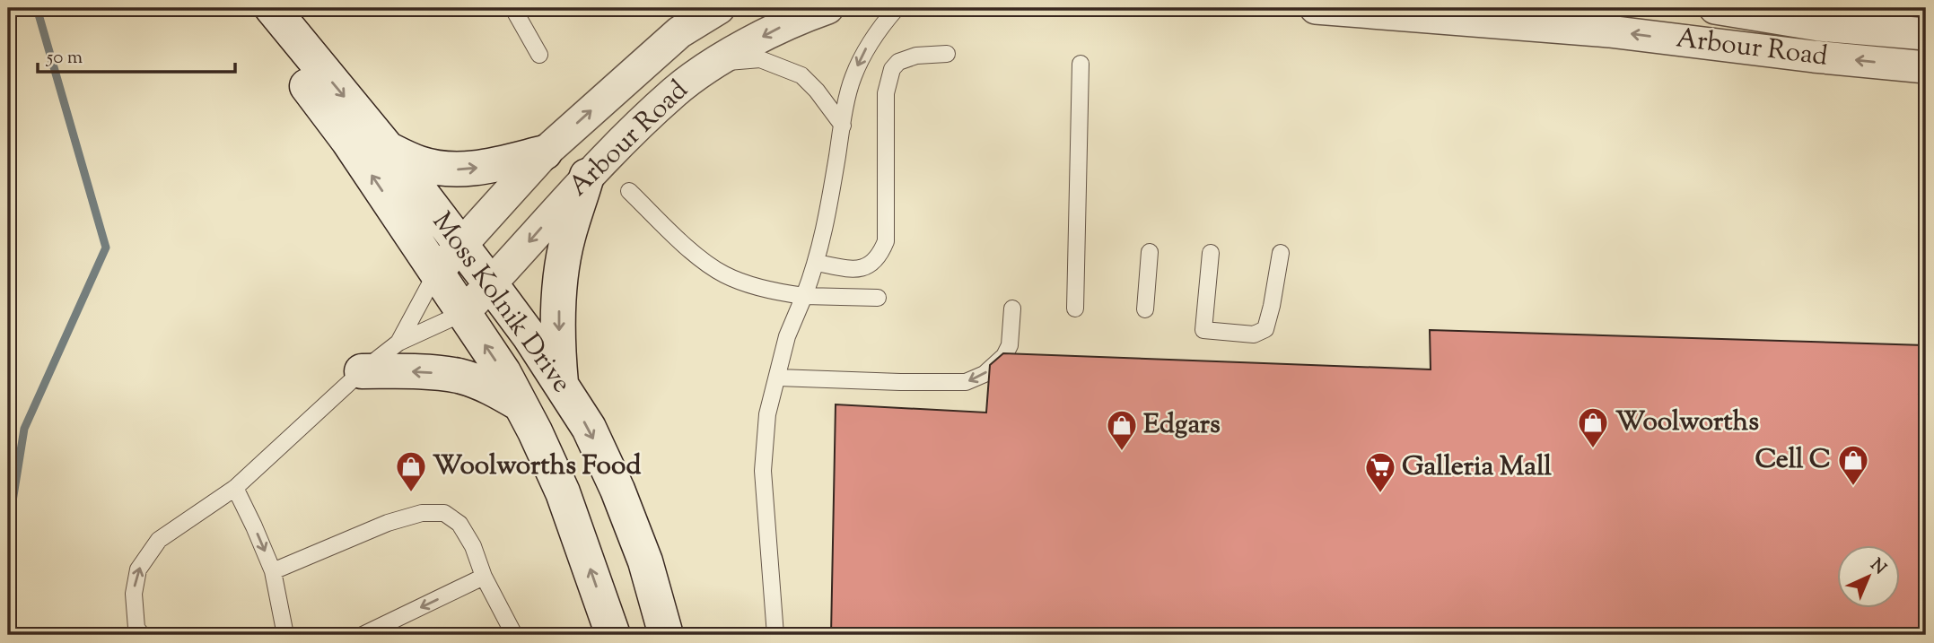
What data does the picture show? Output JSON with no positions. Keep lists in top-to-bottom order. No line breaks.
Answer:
{"streets":{"main road":["Moss Kolnik Drive"],"street":["Arbour Road"]},"crossings":[["Arbour Road","Moss Kolnik Drive"]],"places":{"shop":["Woolworths","Edgars","Cell C","Woolworths Food"],"supermarket":["Galleria Mall"]},"scale_bar":"50 m","north":"top right"}
